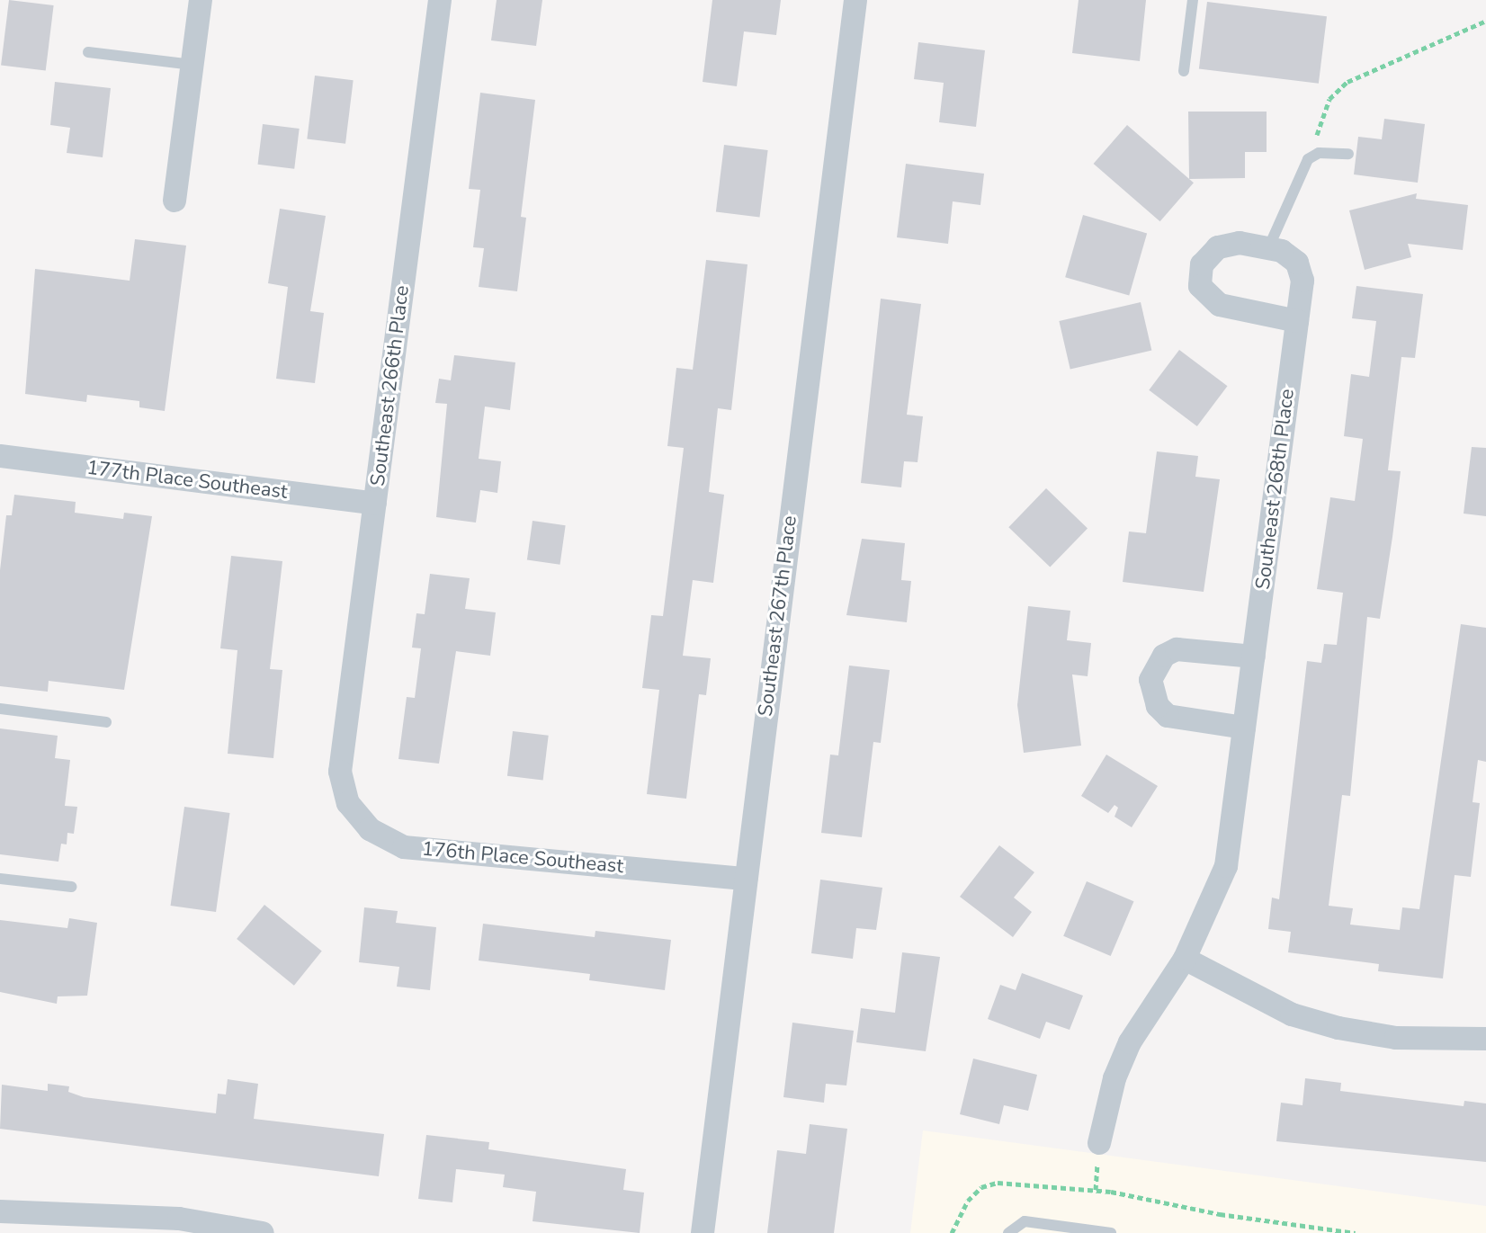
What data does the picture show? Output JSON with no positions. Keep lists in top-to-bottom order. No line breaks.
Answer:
{"streets":{"street":["Southeast 266th Place","177th Place Southeast","Southeast 268th Place","Southeast 267th Place","176th Place Southeast"]},"crossings":[["Southeast 266th Place","177th Place Southeast"],["Southeast 266th Place","176th Place Southeast"],["Southeast 267th Place","176th Place Southeast"]]}
